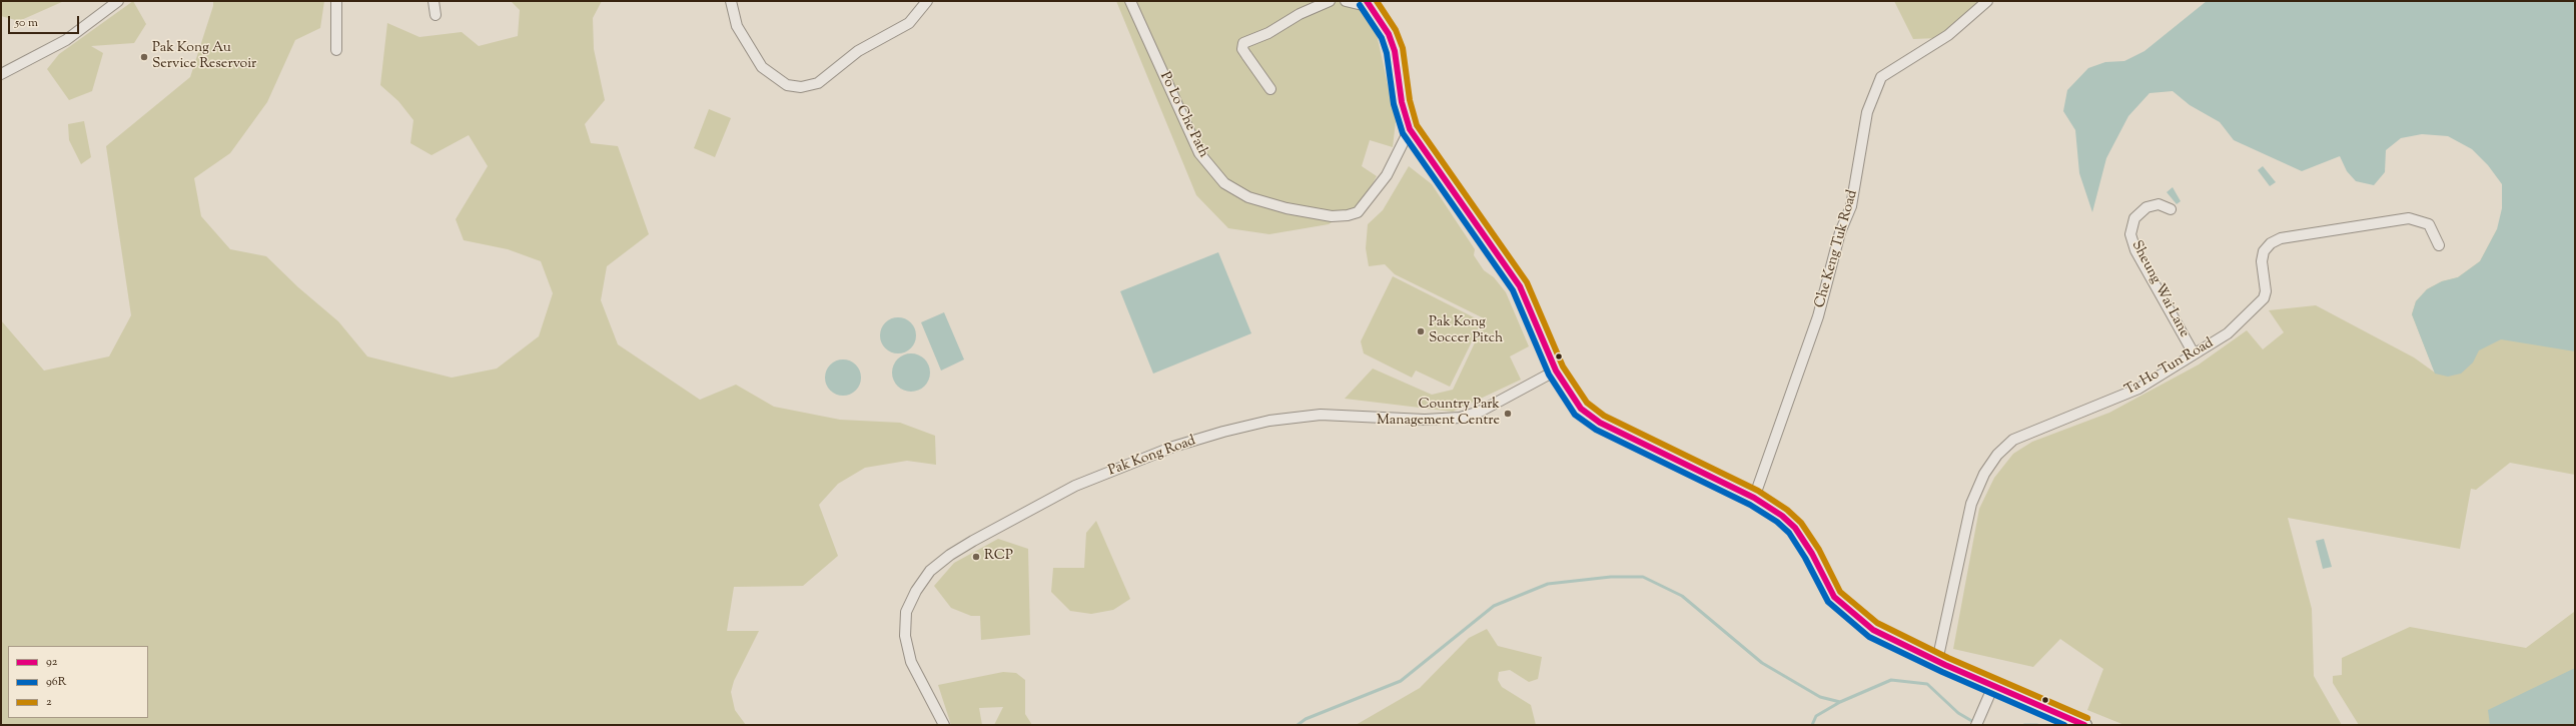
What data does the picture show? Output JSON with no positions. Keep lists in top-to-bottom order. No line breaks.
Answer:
{"streets":{"street":["Po Lo Che Path","Che Keng Tuk Road","Sheung Wai Lane","Ta Ho Tun Road","Pak Kong Road"]},"crossings":[["Sheung Wai Lane","Ta Ho Tun Road"]],"places":["Pak Kong Au Service Reservoir","Pak Kong Soccer Pitch","Country Park Management Centre","RCP"],"lines":["transit line 92","transit line 2","transit line 96R"],"legend":["92","96R","2"],"scale_bar":"50 m"}
